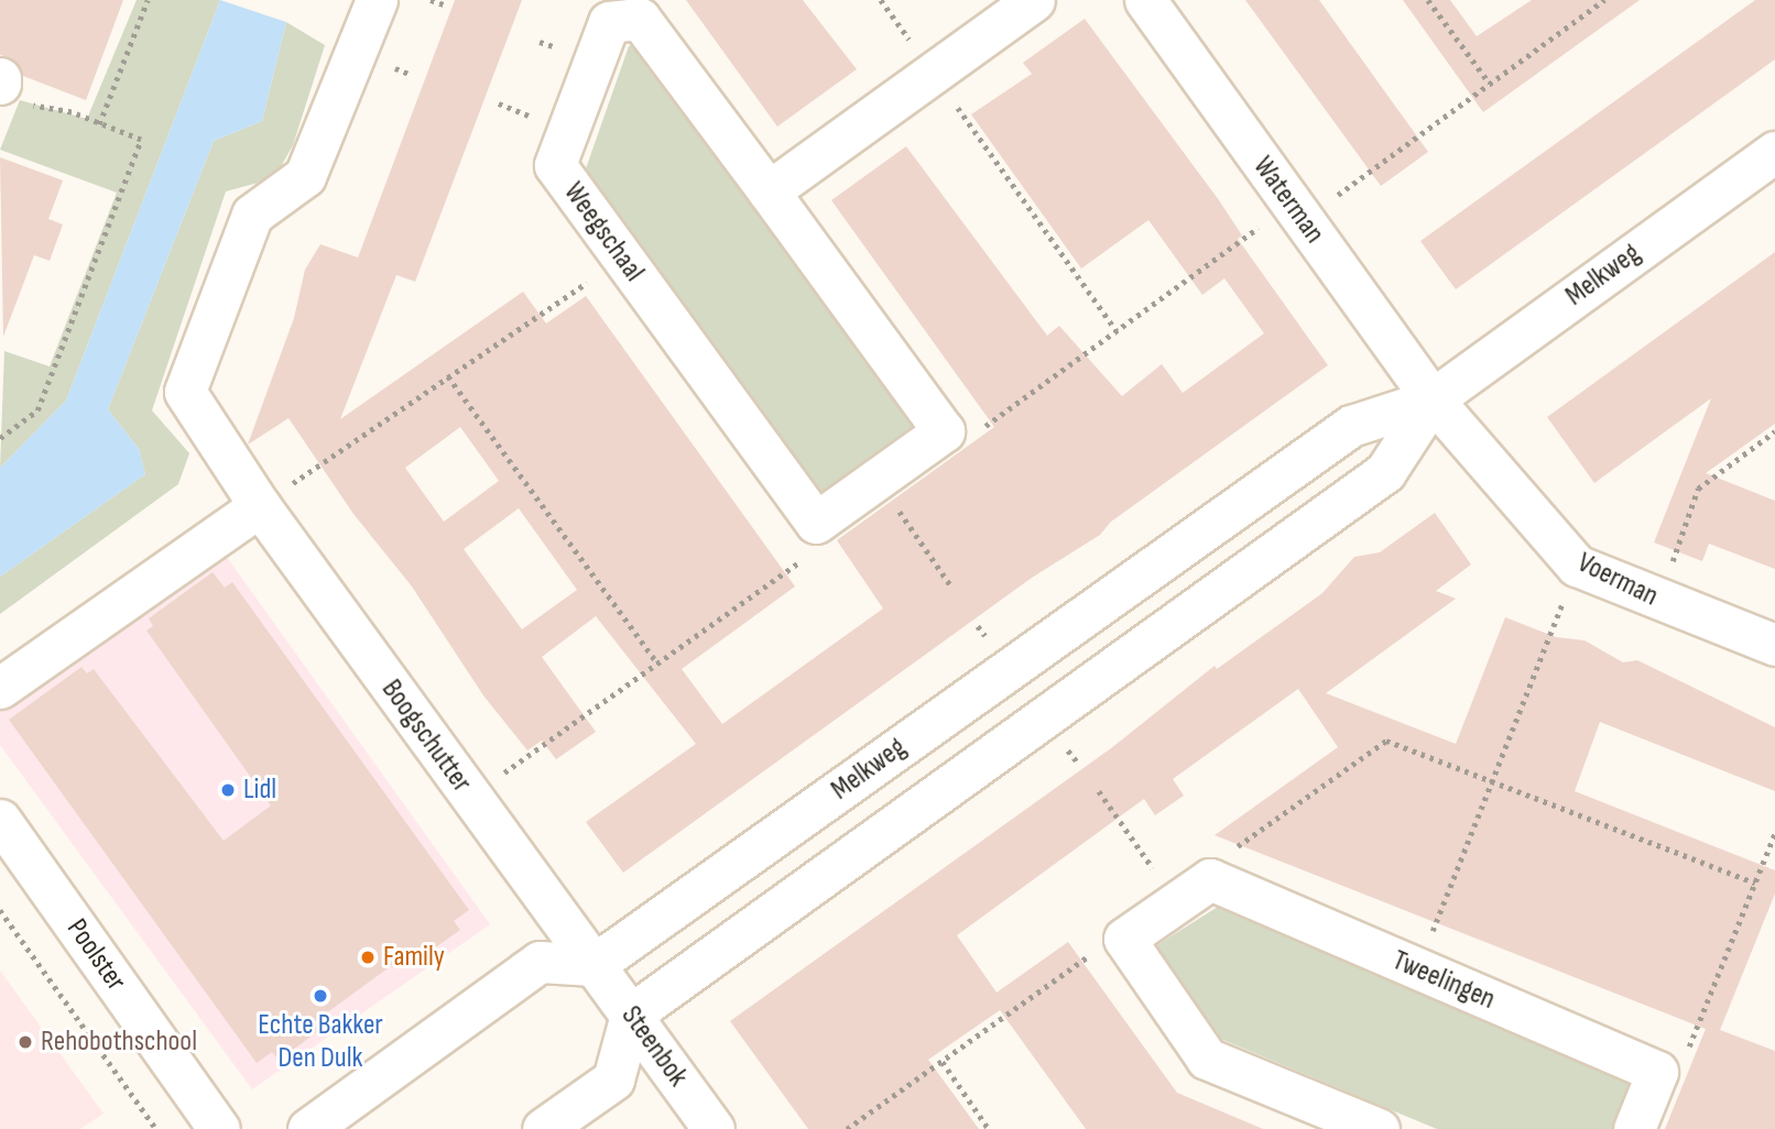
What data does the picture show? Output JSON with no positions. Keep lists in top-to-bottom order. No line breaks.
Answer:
{"streets":{"street":["Waterman","Weegschaal","Melkweg","Voerman","Boogschutter","Poolster","Tweelingen","Steenbok"]},"crossings":[["Waterman","Melkweg"],["Waterman","Voerman"],["Melkweg","Voerman"],["Melkweg","Boogschutter"],["Melkweg","Steenbok"],["Boogschutter","Steenbok"]],"places":["Lidl","Family","Echte Bakker Den Dulk","Rehobothschool"]}
